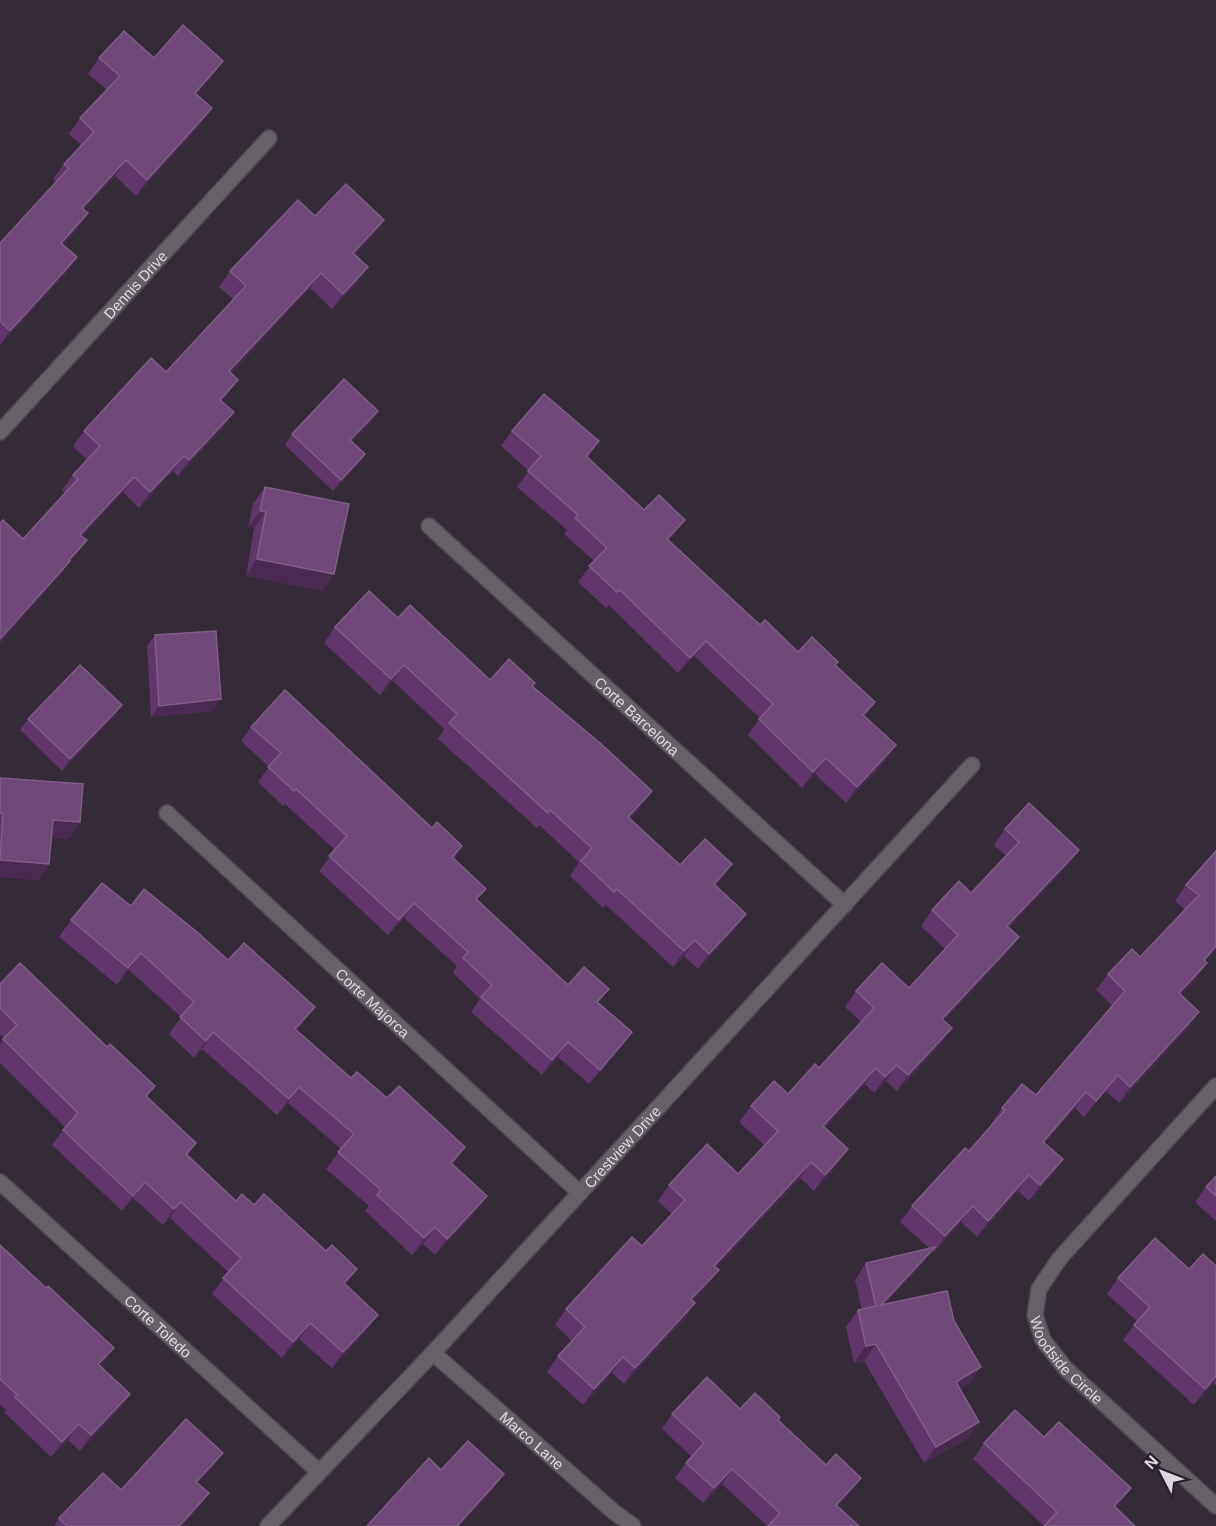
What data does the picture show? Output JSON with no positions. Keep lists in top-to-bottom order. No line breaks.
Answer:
{"streets":{"street":["Dennis Drive","Corte Barcelona","Corte Majorca","Crestview Drive","Corte Toledo","Woodside Circle","Marco Lane"]},"crossings":[["Corte Barcelona","Crestview Drive"],["Corte Majorca","Crestview Drive"],["Crestview Drive","Corte Toledo"],["Crestview Drive","Marco Lane"]],"north":"top left"}
